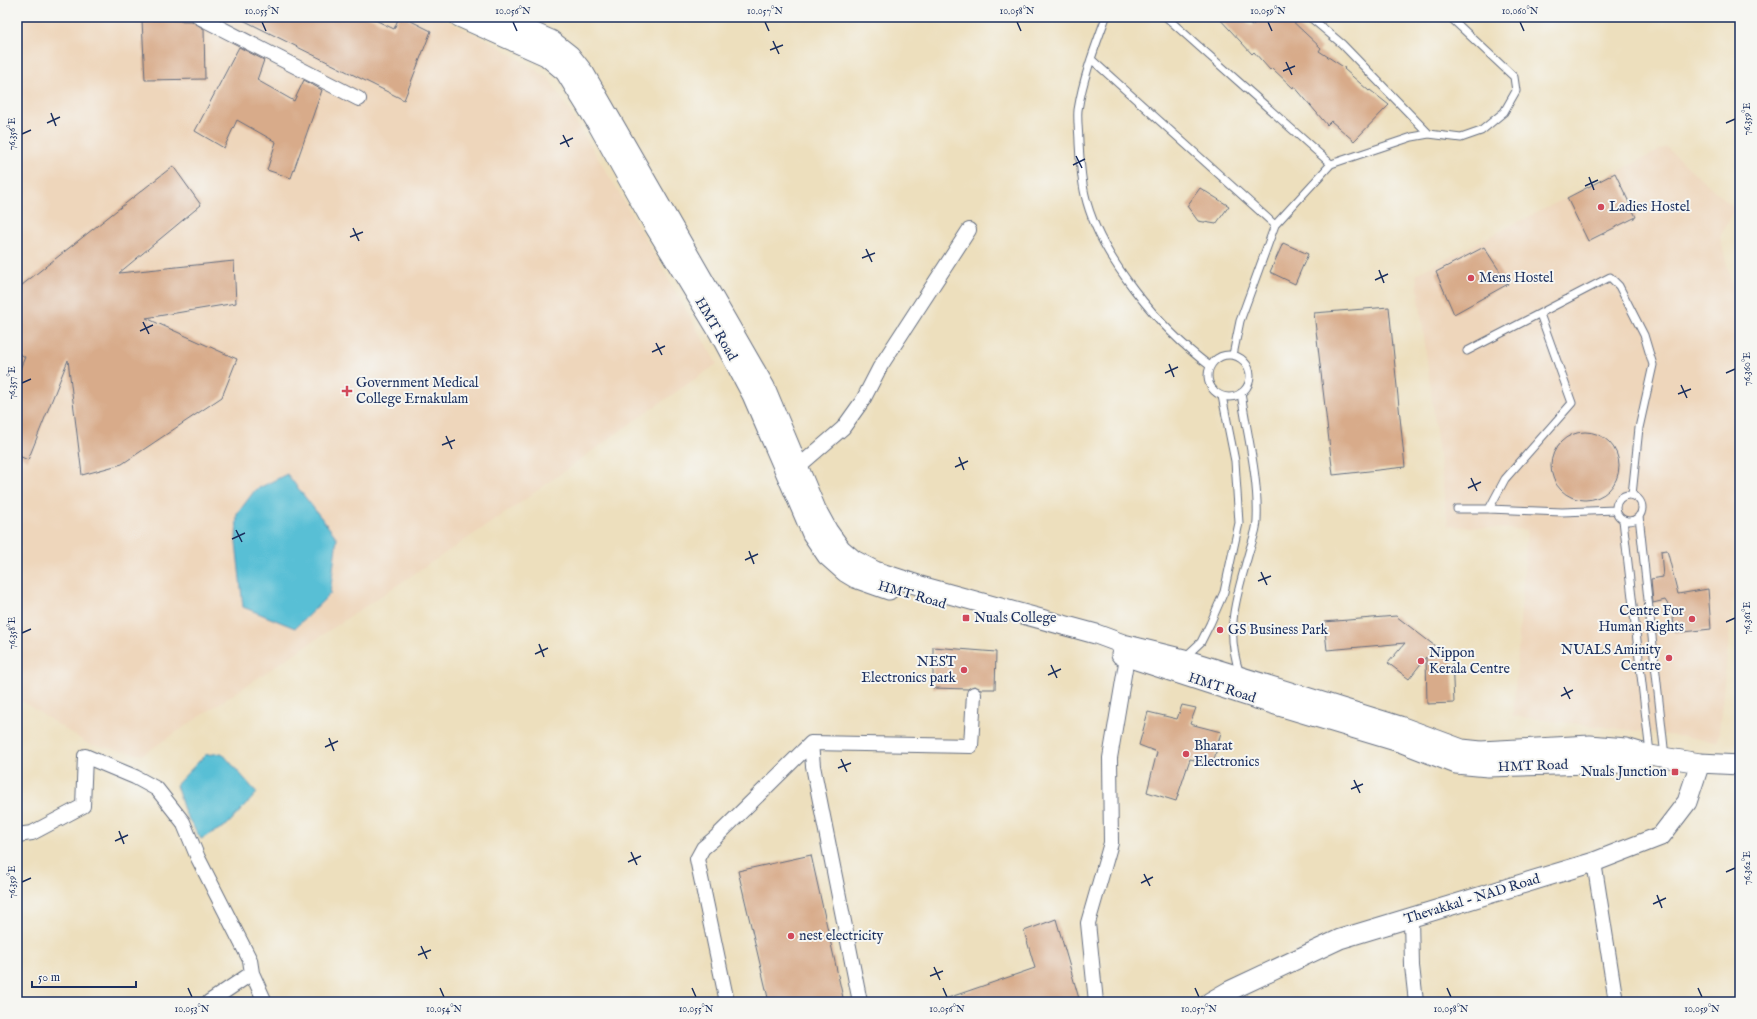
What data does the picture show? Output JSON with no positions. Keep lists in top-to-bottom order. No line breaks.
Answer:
{"streets":{"main road":["HMT Road","Thevakkal - NAD Road"]},"crossings":[["HMT Road","Thevakkal - NAD Road"]],"places":{"other":["Ladies Hostel","Mens Hostel","Centre For Human Rights","GS Business Park","NUALS Aminity Centre","Nippon Kerala Centre","NEST Electronics park","Bharat Electronics","nest electricity"],"health":["Government Medical College Ernakulam"],"transit":["Nuals College","Nuals Junction"]},"scale_bar":"50 m","coordinates":["10.055°N","10.056°N","10.057°N","10.058°N","10.059°N","10.060°N","76.359°E","76.356°E","76.360°E","76.357°E","76.361°E","76.358°E","76.362°E","10.053°N","10.054°N"]}
